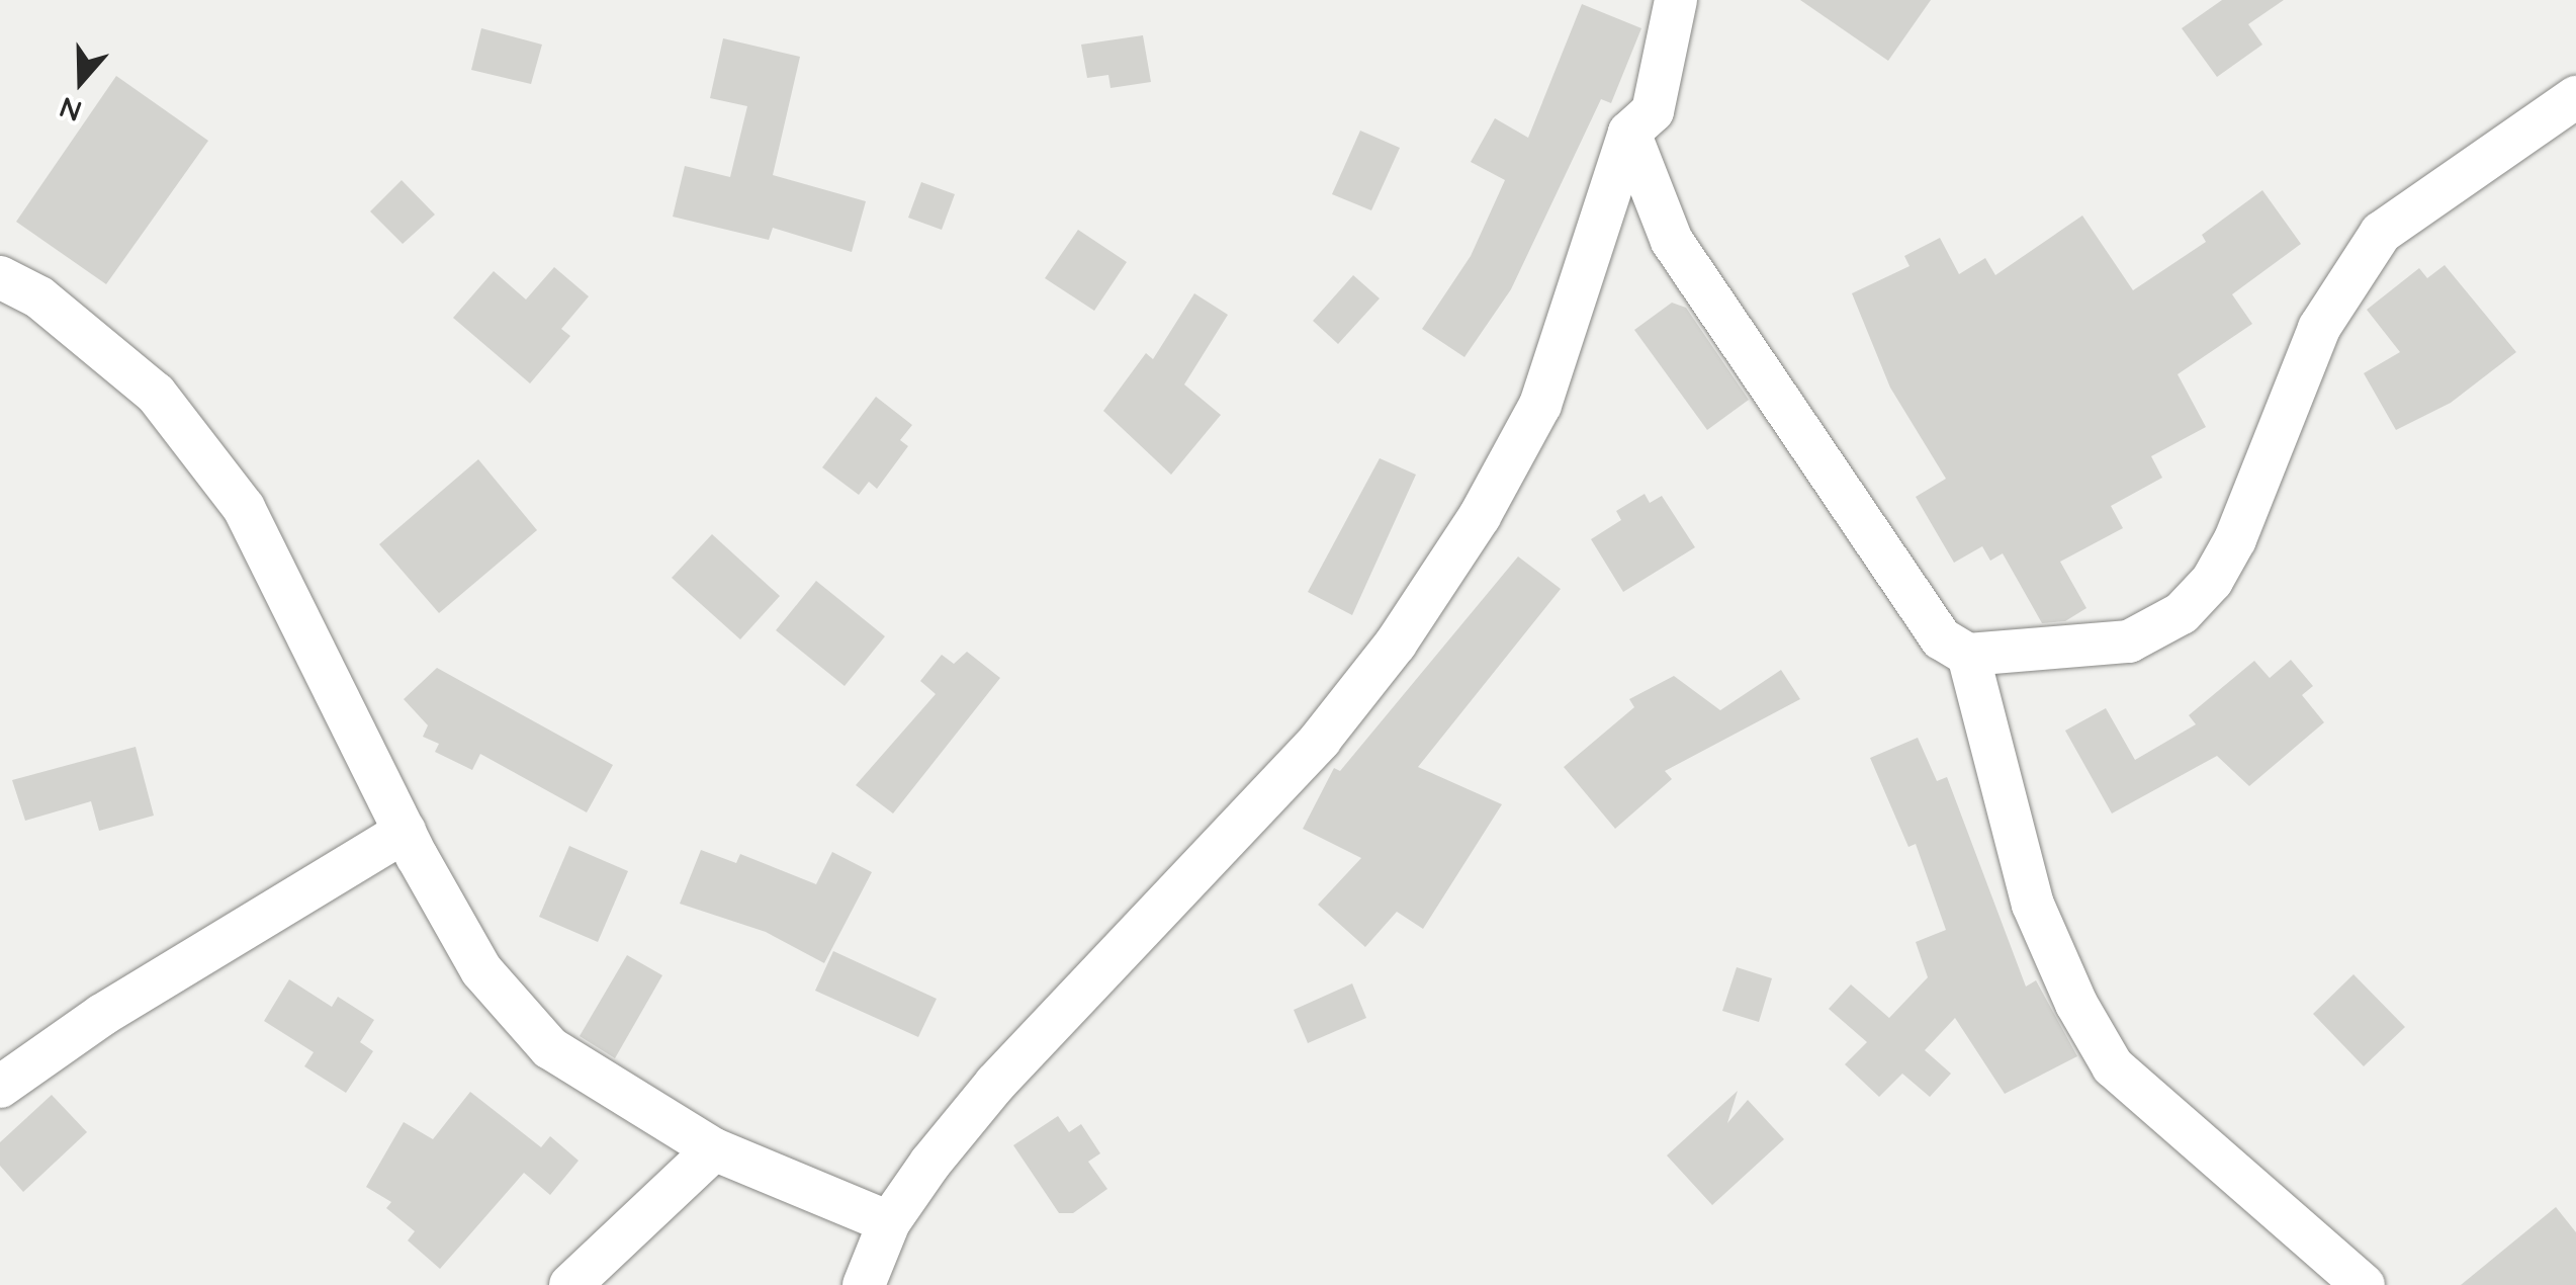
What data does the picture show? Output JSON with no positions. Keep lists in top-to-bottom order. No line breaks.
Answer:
{"north":"bottom"}
